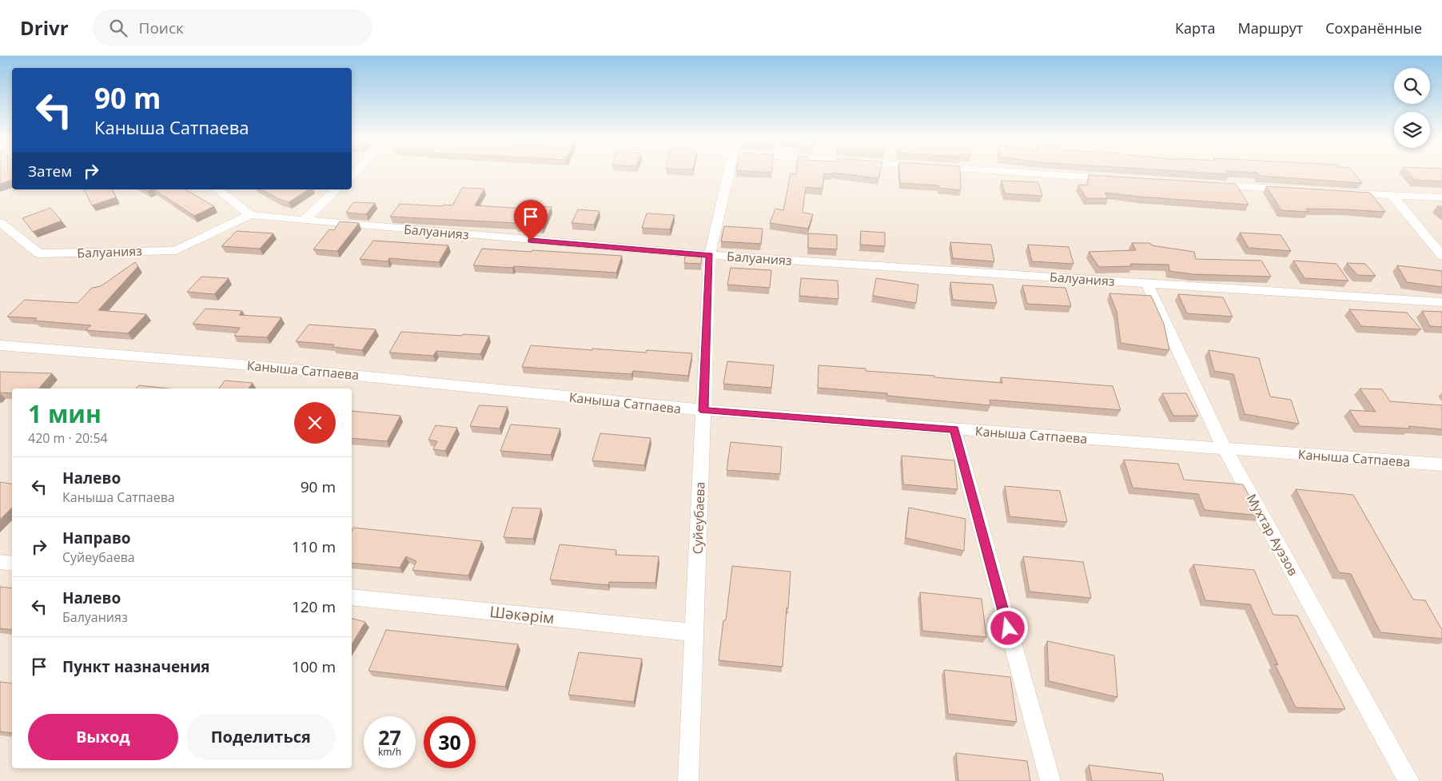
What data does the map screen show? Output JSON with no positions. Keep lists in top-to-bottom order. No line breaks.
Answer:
{"streets":{"street":["Балуанияз","Каныша Сатпаева","Суйеубаева","Мухтар Ауэзов","Шәкәрім"]},"crossings":[["Балуанияз","Суйеубаева"],["Балуанияз","Мухтар Ауэзов"],["Каныша Сатпаева","Суйеубаева"],["Каныша Сатпаева","Мухтар Ауэзов"],["Суйеубаева","Шәкәрім"]],"page":{"header":"Drivr","search":"Поиск","nav":["Карта","Маршрут","Сохранённые"],"turn":["90 m","Каныша Сатпаева"],"then":"Затем","heading":["1 мин","420 m · 20:54"],"list":[{"name":"Налево","note":"Каныша Сатпаева","value":"90 m"},{"name":"Направо","note":"Суйеубаева","value":"110 m"},{"name":"Налево","note":"Балуанияз","value":"120 m"},{"name":"Пункт назначения","value":"100 m"}],"buttons":["Выход","Поделиться"],"speed":"27 km/h","limit":"30"}}
